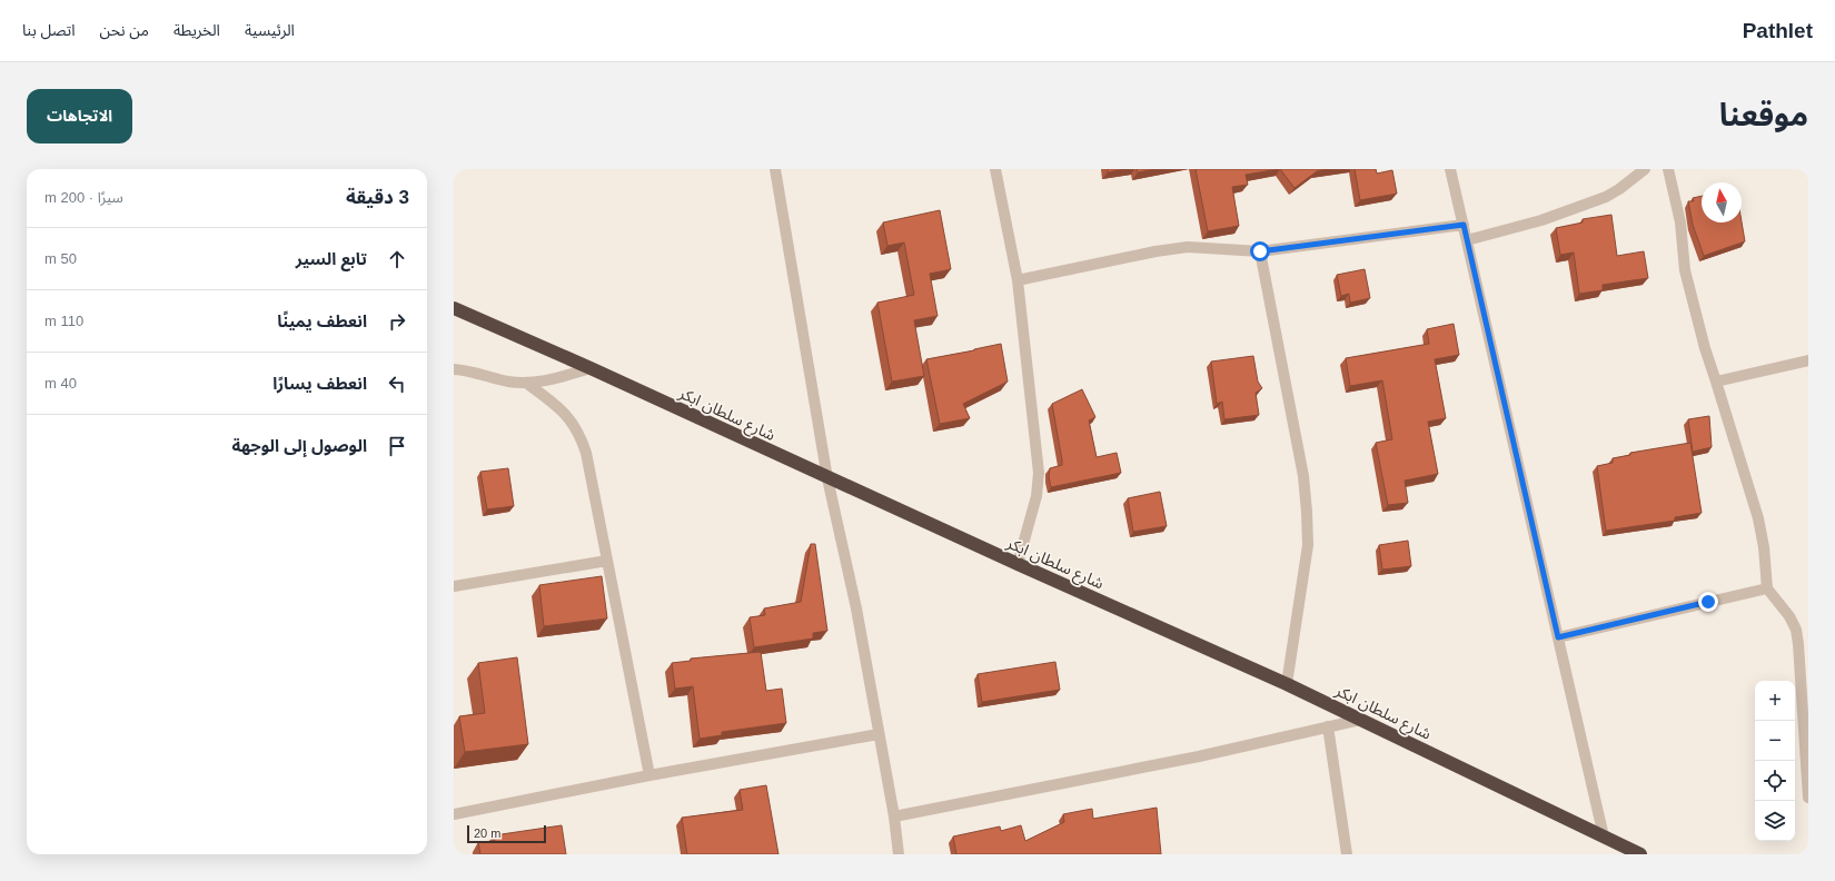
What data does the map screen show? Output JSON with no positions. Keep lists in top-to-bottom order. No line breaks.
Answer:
{"streets":{"highway":["شارع سلطان ابكر"]},"scale_bar":"20 m","north":"top","page":{"header":"Pathlet","nav":["الرئيسية","الخريطة","من نحن","اتصل بنا"],"title":"موقعنا","buttons":"الاتجاهات","heading":["3 دقيقة","سيرًا · 200 m"],"list":[["تابع السير","50 m"],["انعطف يمينًا","110 m"],["انعطف يسارًا","40 m"],"الوصول إلى الوجهة"],"map_buttons":["+","−"],"scale":"20 m"}}
